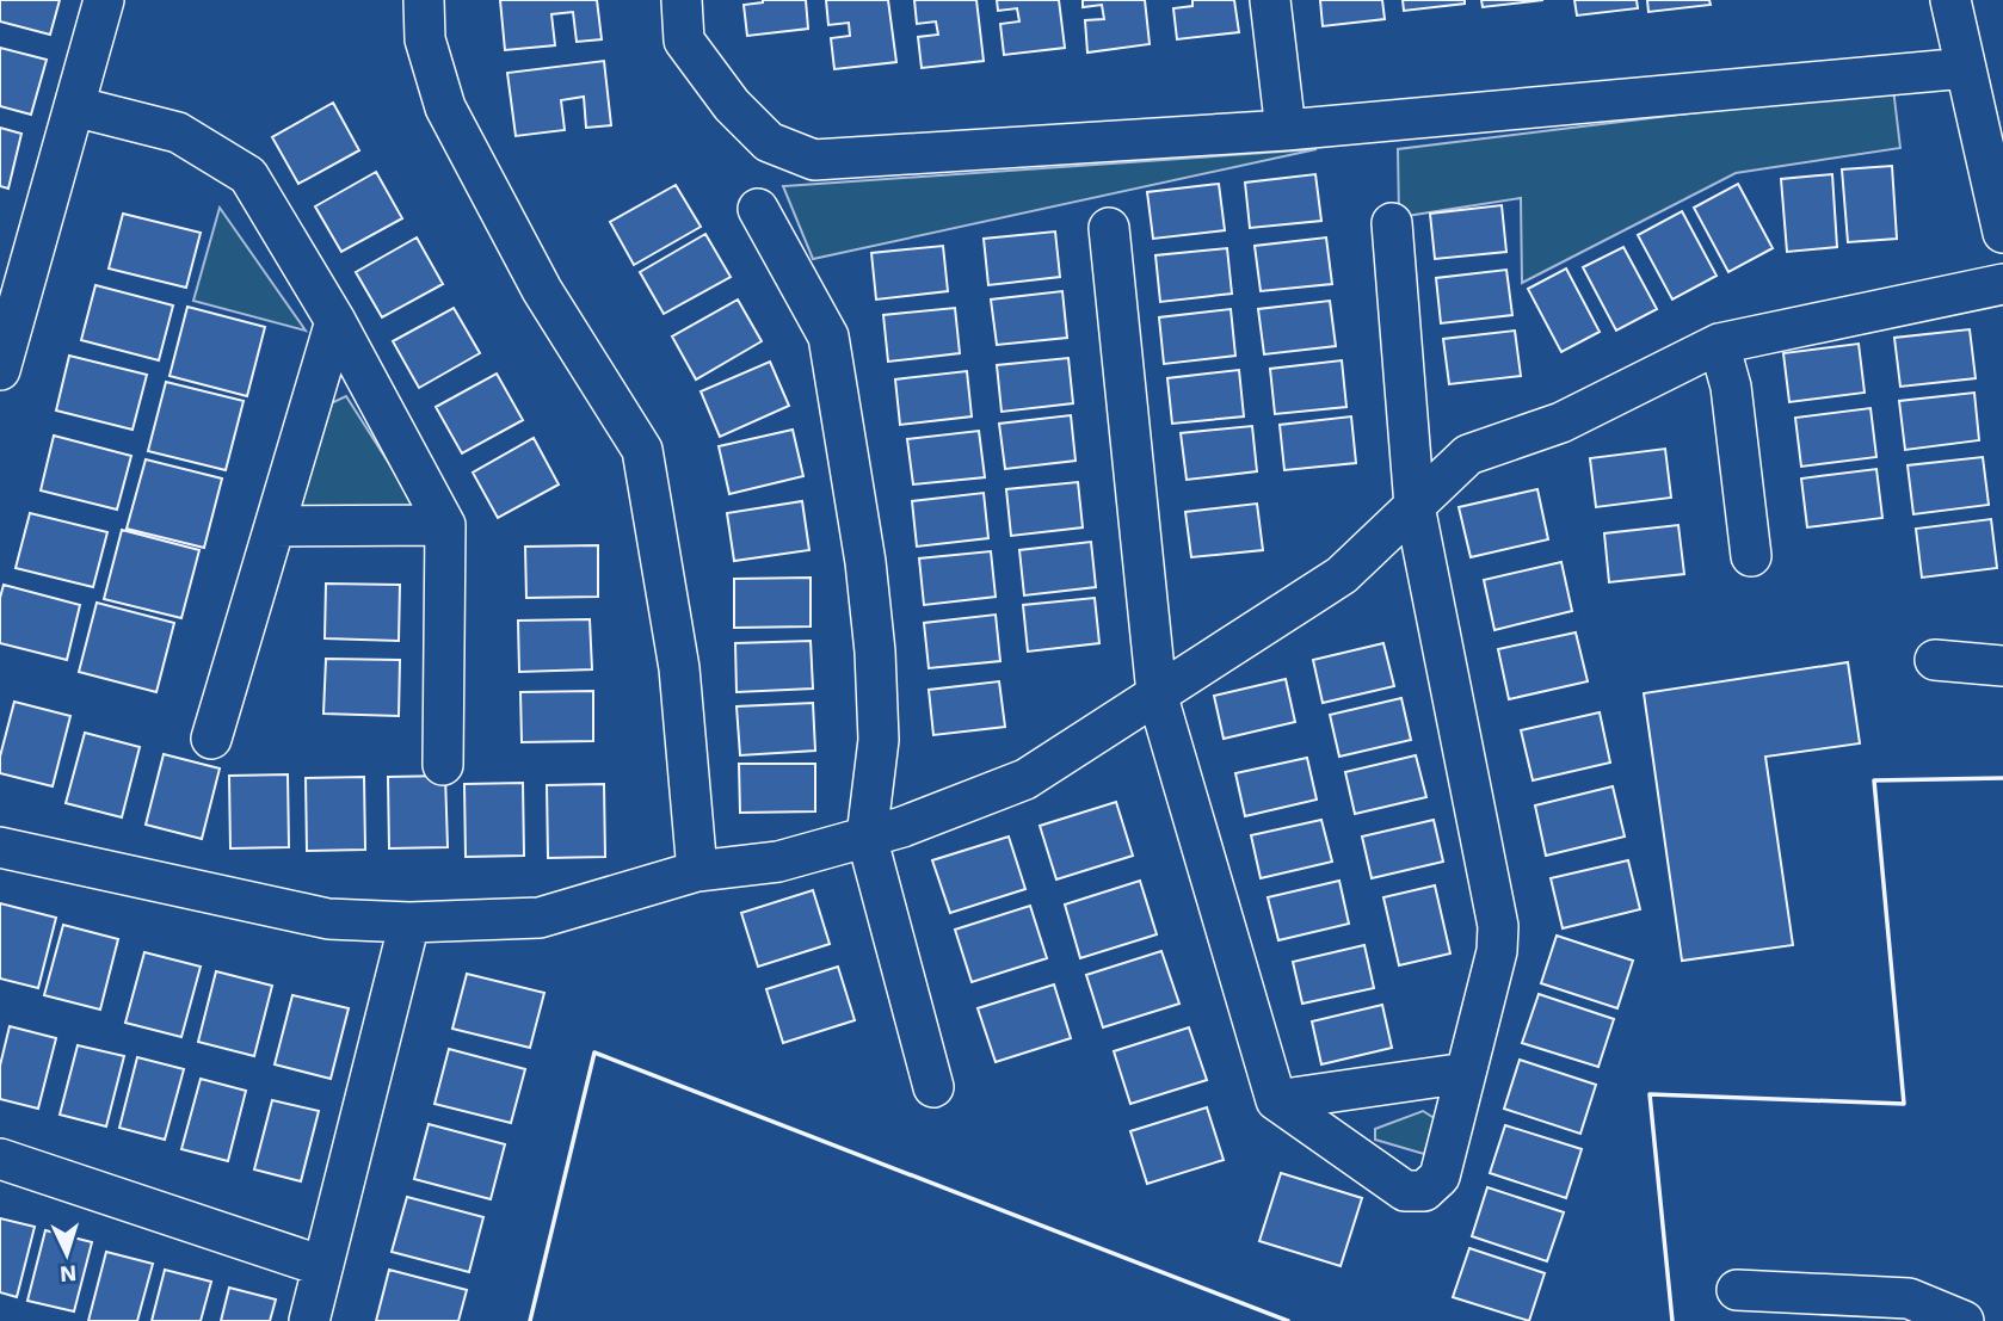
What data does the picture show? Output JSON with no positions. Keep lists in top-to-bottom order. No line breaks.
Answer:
{"north":"bottom"}
